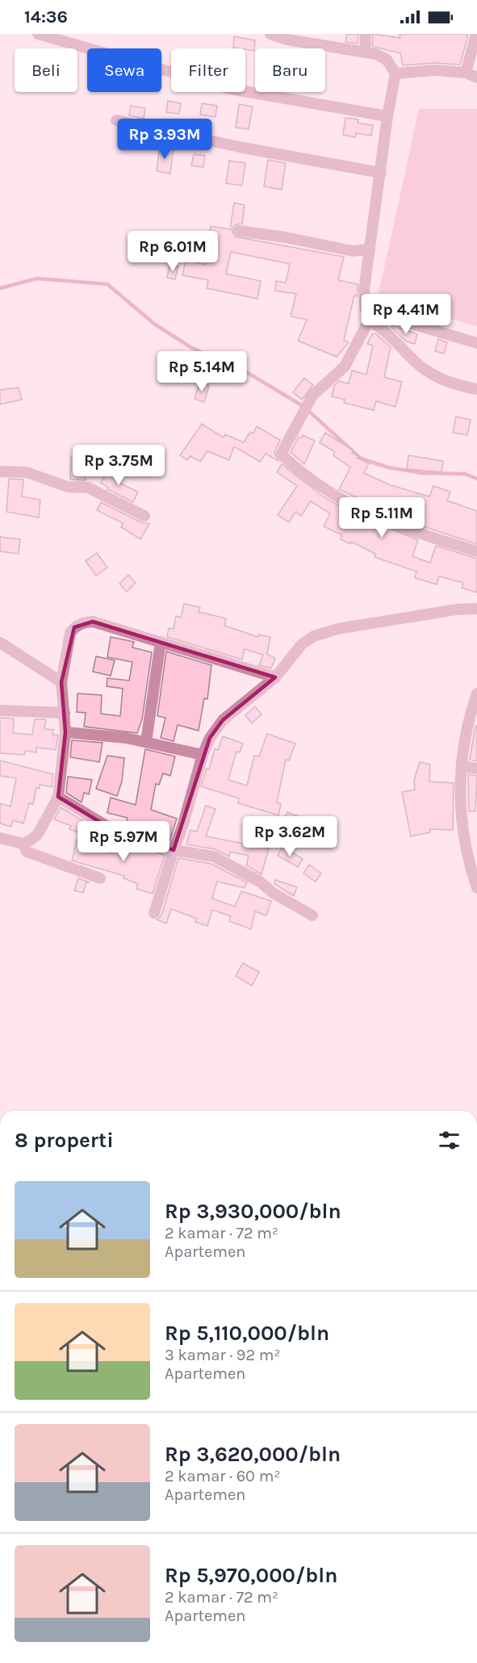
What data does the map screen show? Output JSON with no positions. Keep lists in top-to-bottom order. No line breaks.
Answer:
{"page":{"status":"14:36","chip":["Beli","Sewa","Filter","Baru"],"price":["Rp 3.93M","Rp 6.01M","Rp 4.41M","Rp 5.14M","Rp 3.75M","Rp 5.11M","Rp 3.62M","Rp 5.97M"],"heading":"8 properti","list":[{"name":"Rp 3,930,000/bln","note":"2 kamar · 72 m² · Apartemen"},{"name":"Rp 5,110,000/bln","note":"3 kamar · 92 m² · Apartemen"},{"name":"Rp 3,620,000/bln","note":"2 kamar · 60 m² · Apartemen"},{"name":"Rp 5,970,000/bln","note":"2 kamar · 72 m² · Apartemen"}]}}
